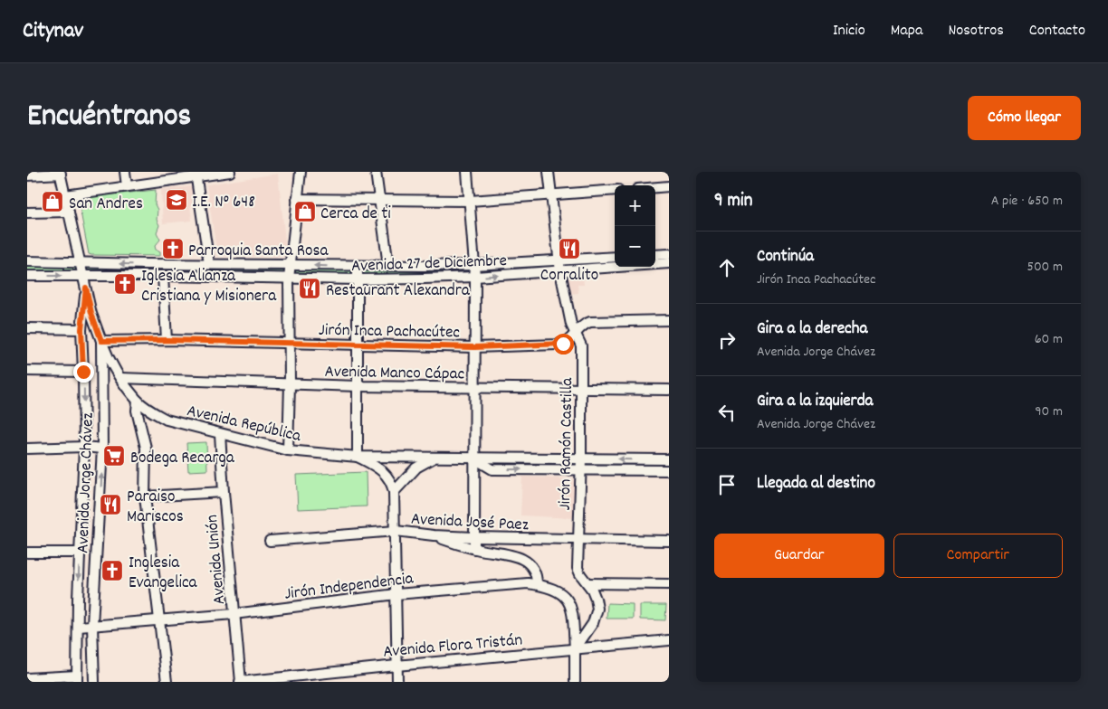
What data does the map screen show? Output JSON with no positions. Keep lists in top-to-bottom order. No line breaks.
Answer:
{"streets":{"street":["Avenida 27 de Diciembre","Jirón Inca Pachacútec","Avenida Manco Cápac","Avenida República","Jirón Ramón Castilla","Avenida Jorge Chávez","Avenida José Paez","Avenida Unión","Jirón Independencia","Avenida Flora Tristán"]},"crossings":[["Avenida 27 de Diciembre","Jirón Ramón Castilla"],["Avenida 27 de Diciembre","Avenida Jorge Chávez"],["Jirón Inca Pachacútec","Avenida República"],["Jirón Inca Pachacútec","Jirón Ramón Castilla"],["Jirón Inca Pachacútec","Avenida Jorge Chávez"],["Avenida Manco Cápac","Avenida República"],["Avenida Manco Cápac","Jirón Ramón Castilla"],["Avenida República","Jirón Ramón Castilla"],["Avenida República","Avenida Jorge Chávez"],["Avenida República","Avenida Unión"],["Jirón Ramón Castilla","Avenida José Paez"],["Jirón Ramón Castilla","Jirón Independencia"],["Jirón Ramón Castilla","Avenida Flora Tristán"],["Avenida Jorge Chávez","Jirón Independencia"],["Avenida Unión","Jirón Independencia"],["Avenida Unión","Avenida Flora Tristán"],["Jirón Independencia","Avenida Flora Tristán"]],"places":{"school or university":["I.E. N° 648"],"shop":["San Andres","Cerca de ti"],"church":["Parroquia Santa Rosa","Iglesia Alianza Cristiana y Misionera","Inglesia Evangelica"],"restaurant":["Corralito","Restaurant Alexandra","Paraiso Mariscos"],"supermarket":["Bodega Recarga"]},"page":{"header":"Citynav","nav":["Inicio","Mapa","Nosotros","Contacto"],"title":"Encuéntranos","buttons":["Cómo llegar",["Guardar","Compartir"]],"heading":["9 min","A pie · 650 m"],"map_buttons":["+","−"],"list":[["Continúa","Jirón Inca Pachacútec","500 m"],["Gira a la derecha","Avenida Jorge Chávez","60 m"],["Gira a la izquierda","Avenida Jorge Chávez","90 m"],"Llegada al destino"]}}
